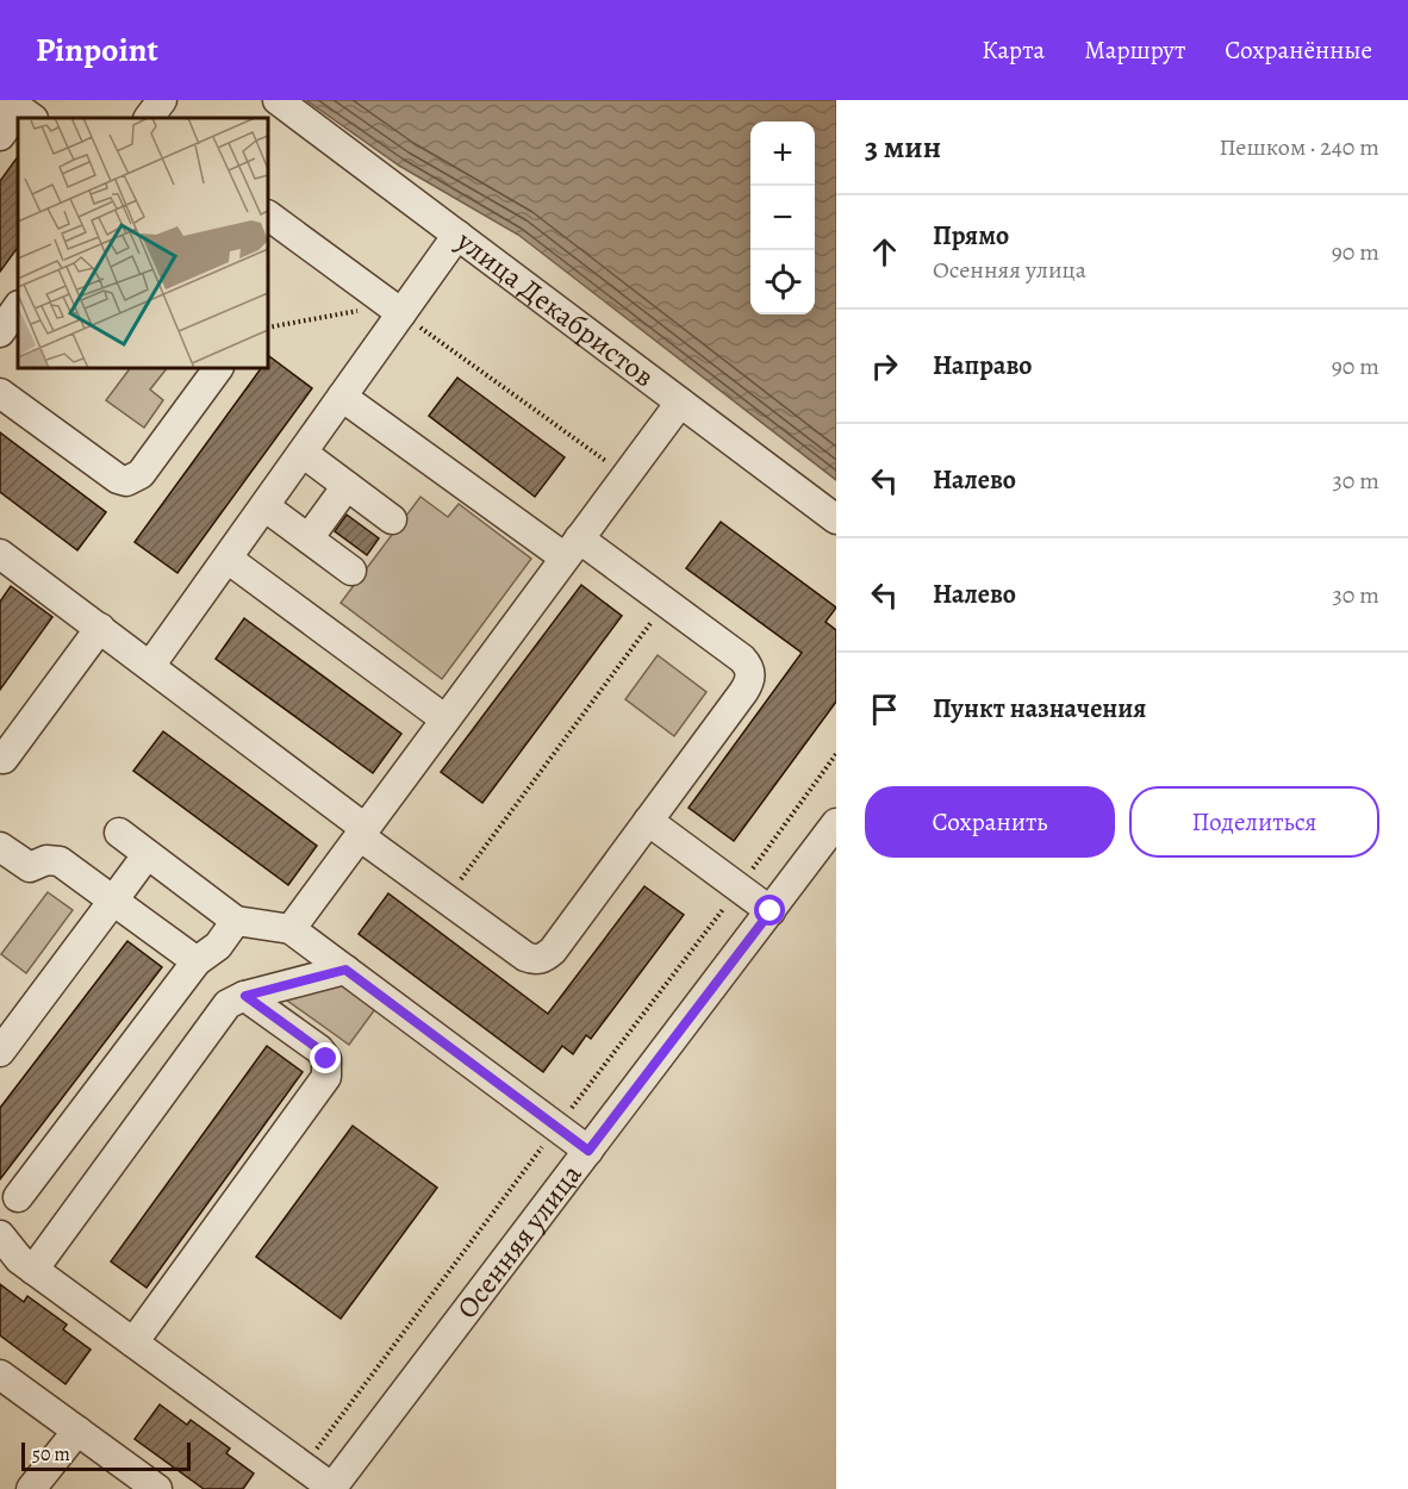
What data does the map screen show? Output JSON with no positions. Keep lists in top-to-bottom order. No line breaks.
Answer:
{"streets":{"street":["улица Декабристов","Осенняя улица"]},"scale_bar":"50 m","page":{"header":"Pinpoint","nav":["Карта","Маршрут","Сохранённые"],"heading":["3 мин","Пешком · 240 m"],"map_buttons":["+","−"],"list":[["Прямо","Осенняя улица","90 m"],["Направо","90 m"],["Налево","30 m"],["Налево","30 m"],"Пункт назначения"],"buttons":["Сохранить","Поделиться"],"scale":"50 m"}}
